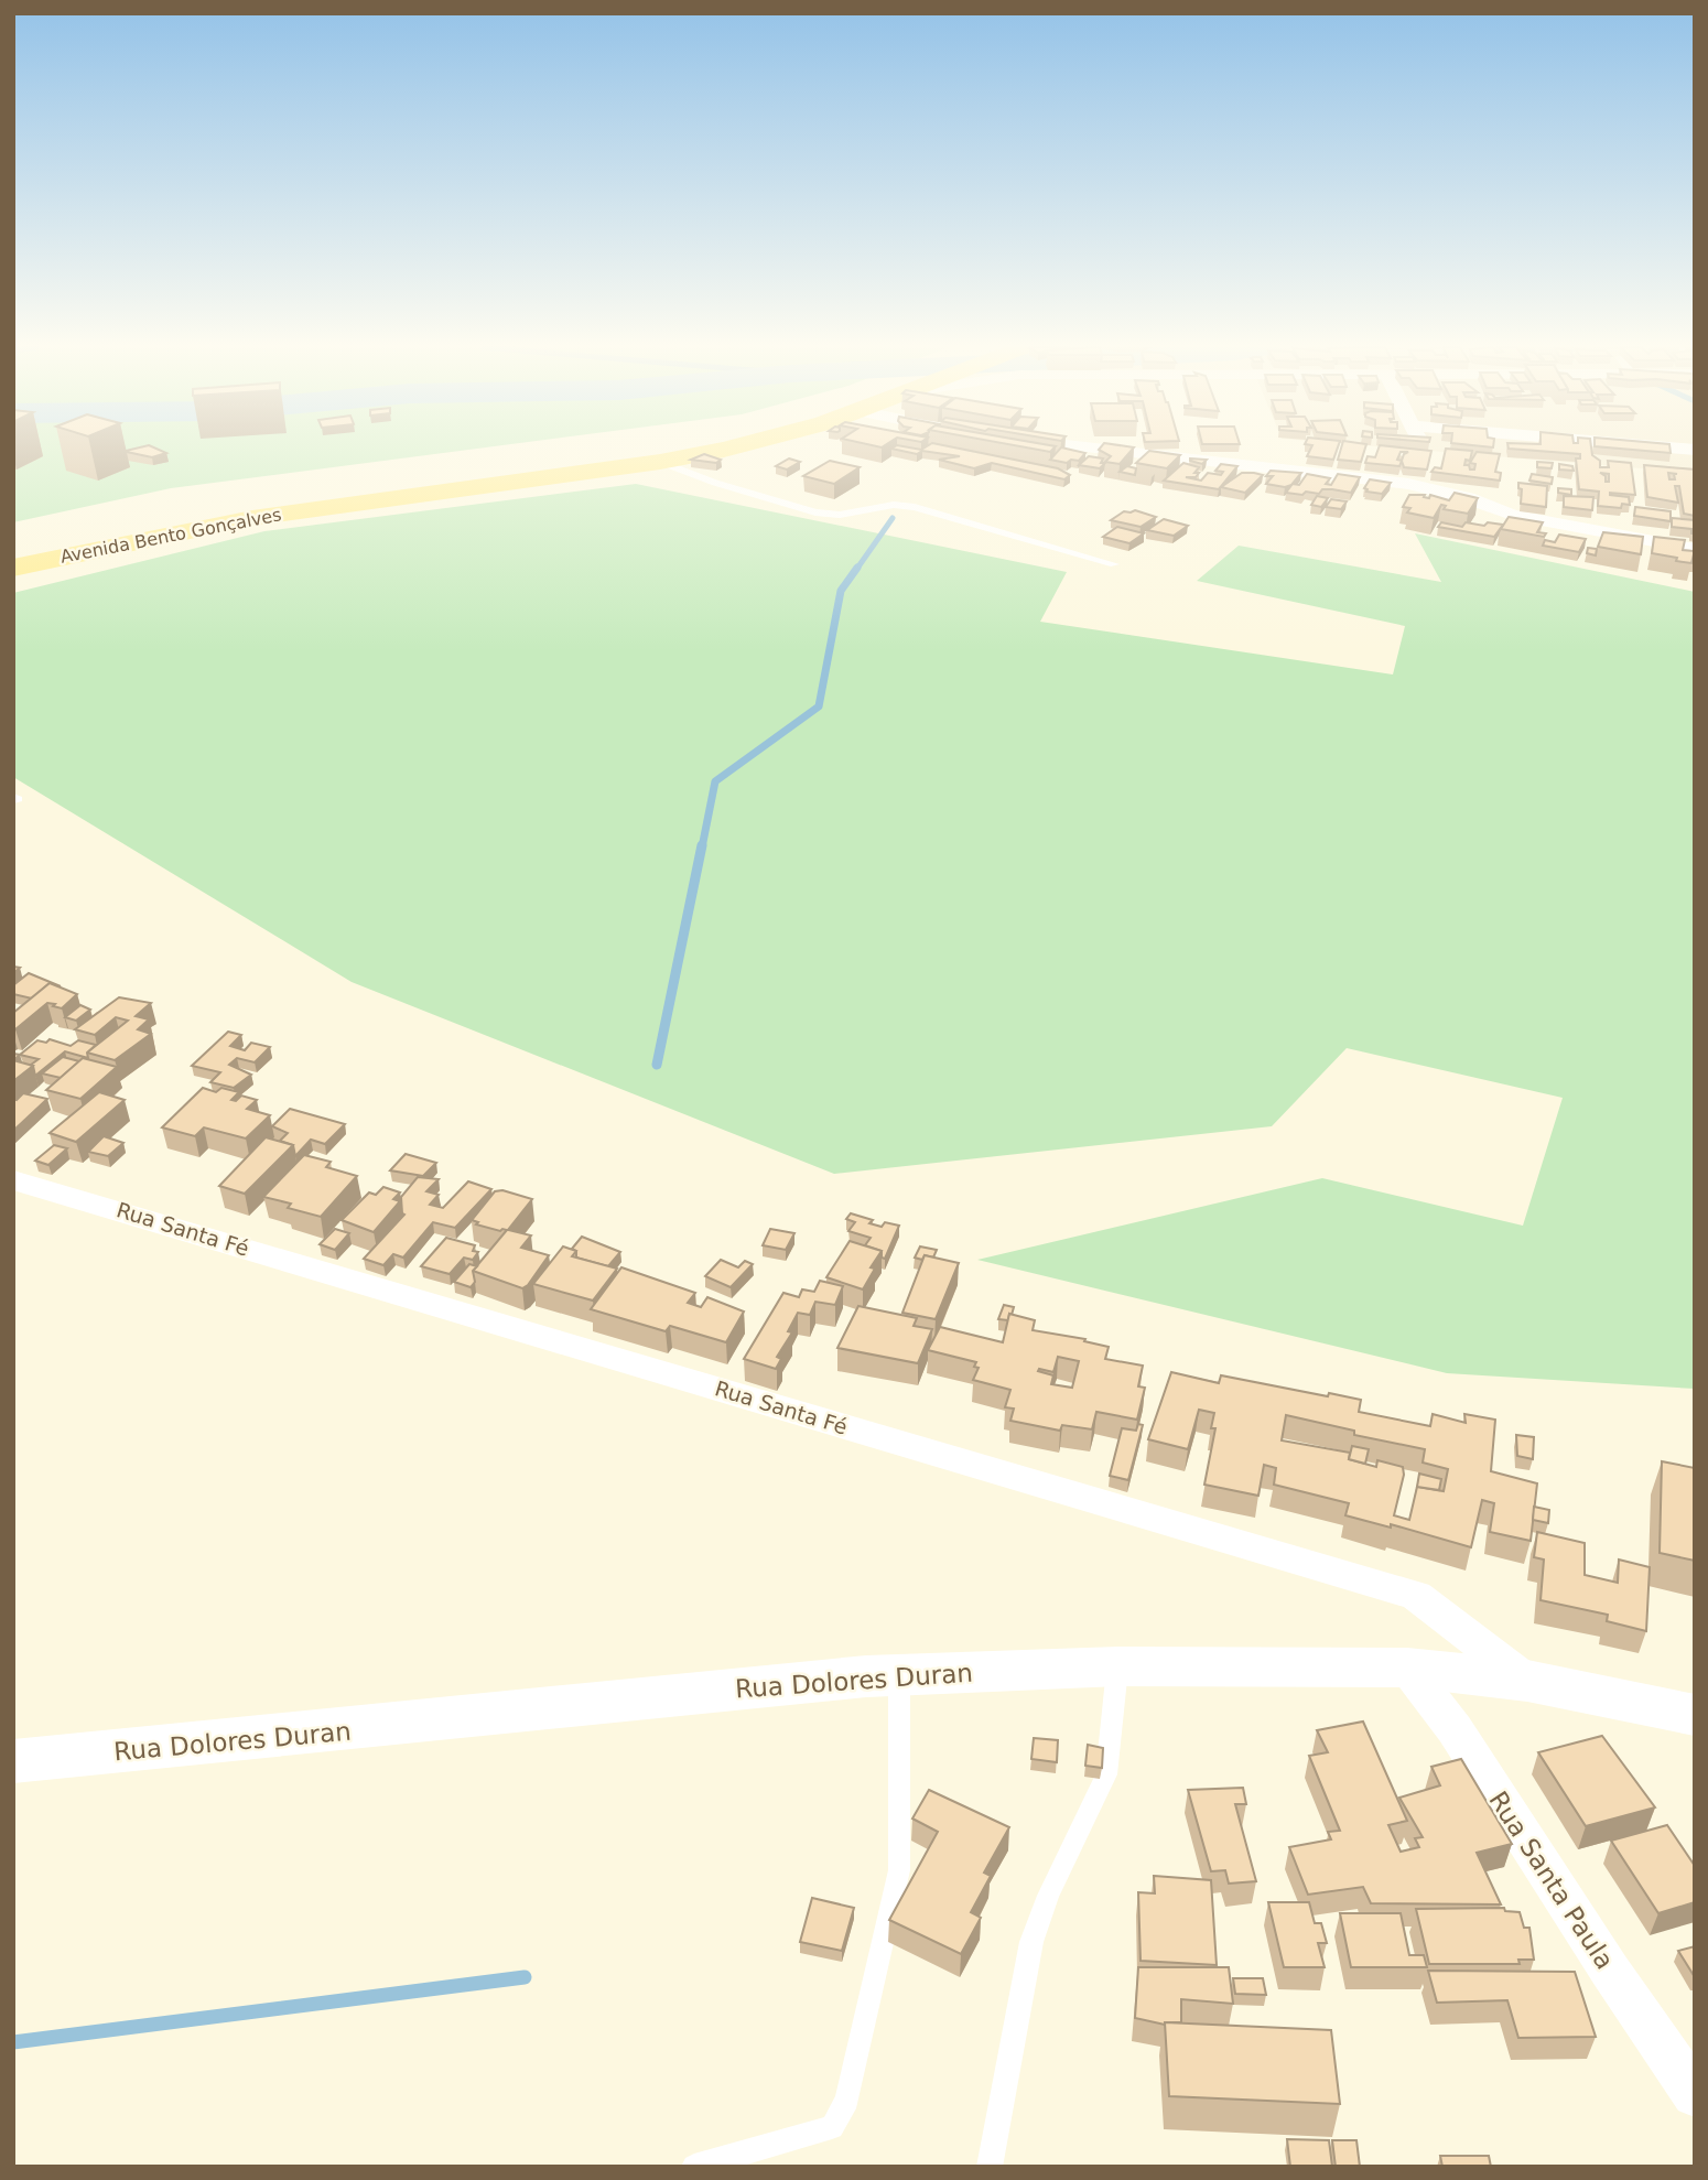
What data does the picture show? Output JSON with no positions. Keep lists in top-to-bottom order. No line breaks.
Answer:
{"streets":{"main road":["Avenida Bento Gonçalves"],"street":["Rua Santa Fé","Rua Dolores Duran","Rua Santa Paula"]},"crossings":[["Rua Santa Fé","Rua Dolores Duran"],["Rua Dolores Duran","Rua Santa Paula"]]}
